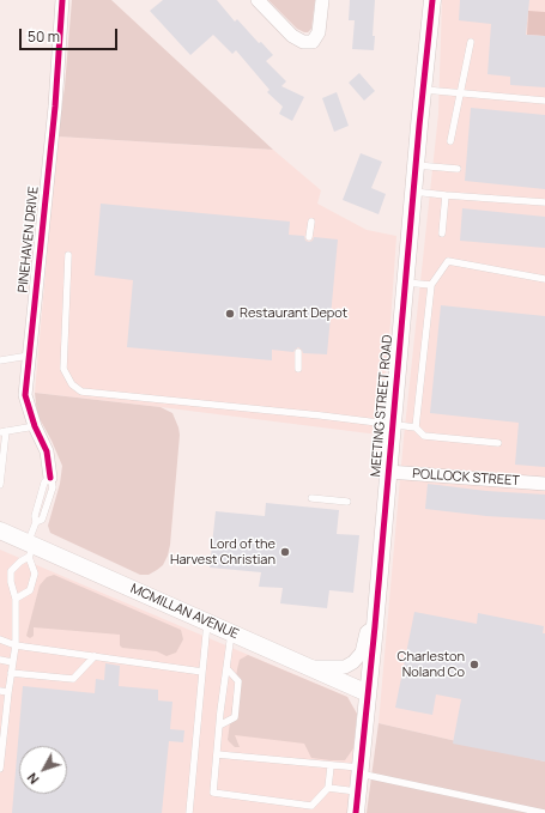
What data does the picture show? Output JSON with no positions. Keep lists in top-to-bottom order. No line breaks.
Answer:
{"streets":{"street":["PINEHAVEN DRIVE","MEETING STREET ROAD","POLLOCK STREET","MCMILLAN AVENUE"]},"crossings":[["MEETING STREET ROAD","POLLOCK STREET"],["MEETING STREET ROAD","MCMILLAN AVENUE"]],"places":["Restaurant Depot","Lord of the Harvest Christian","Charleston Noland Co"],"scale_bar":"50 m","north":"bottom left"}
